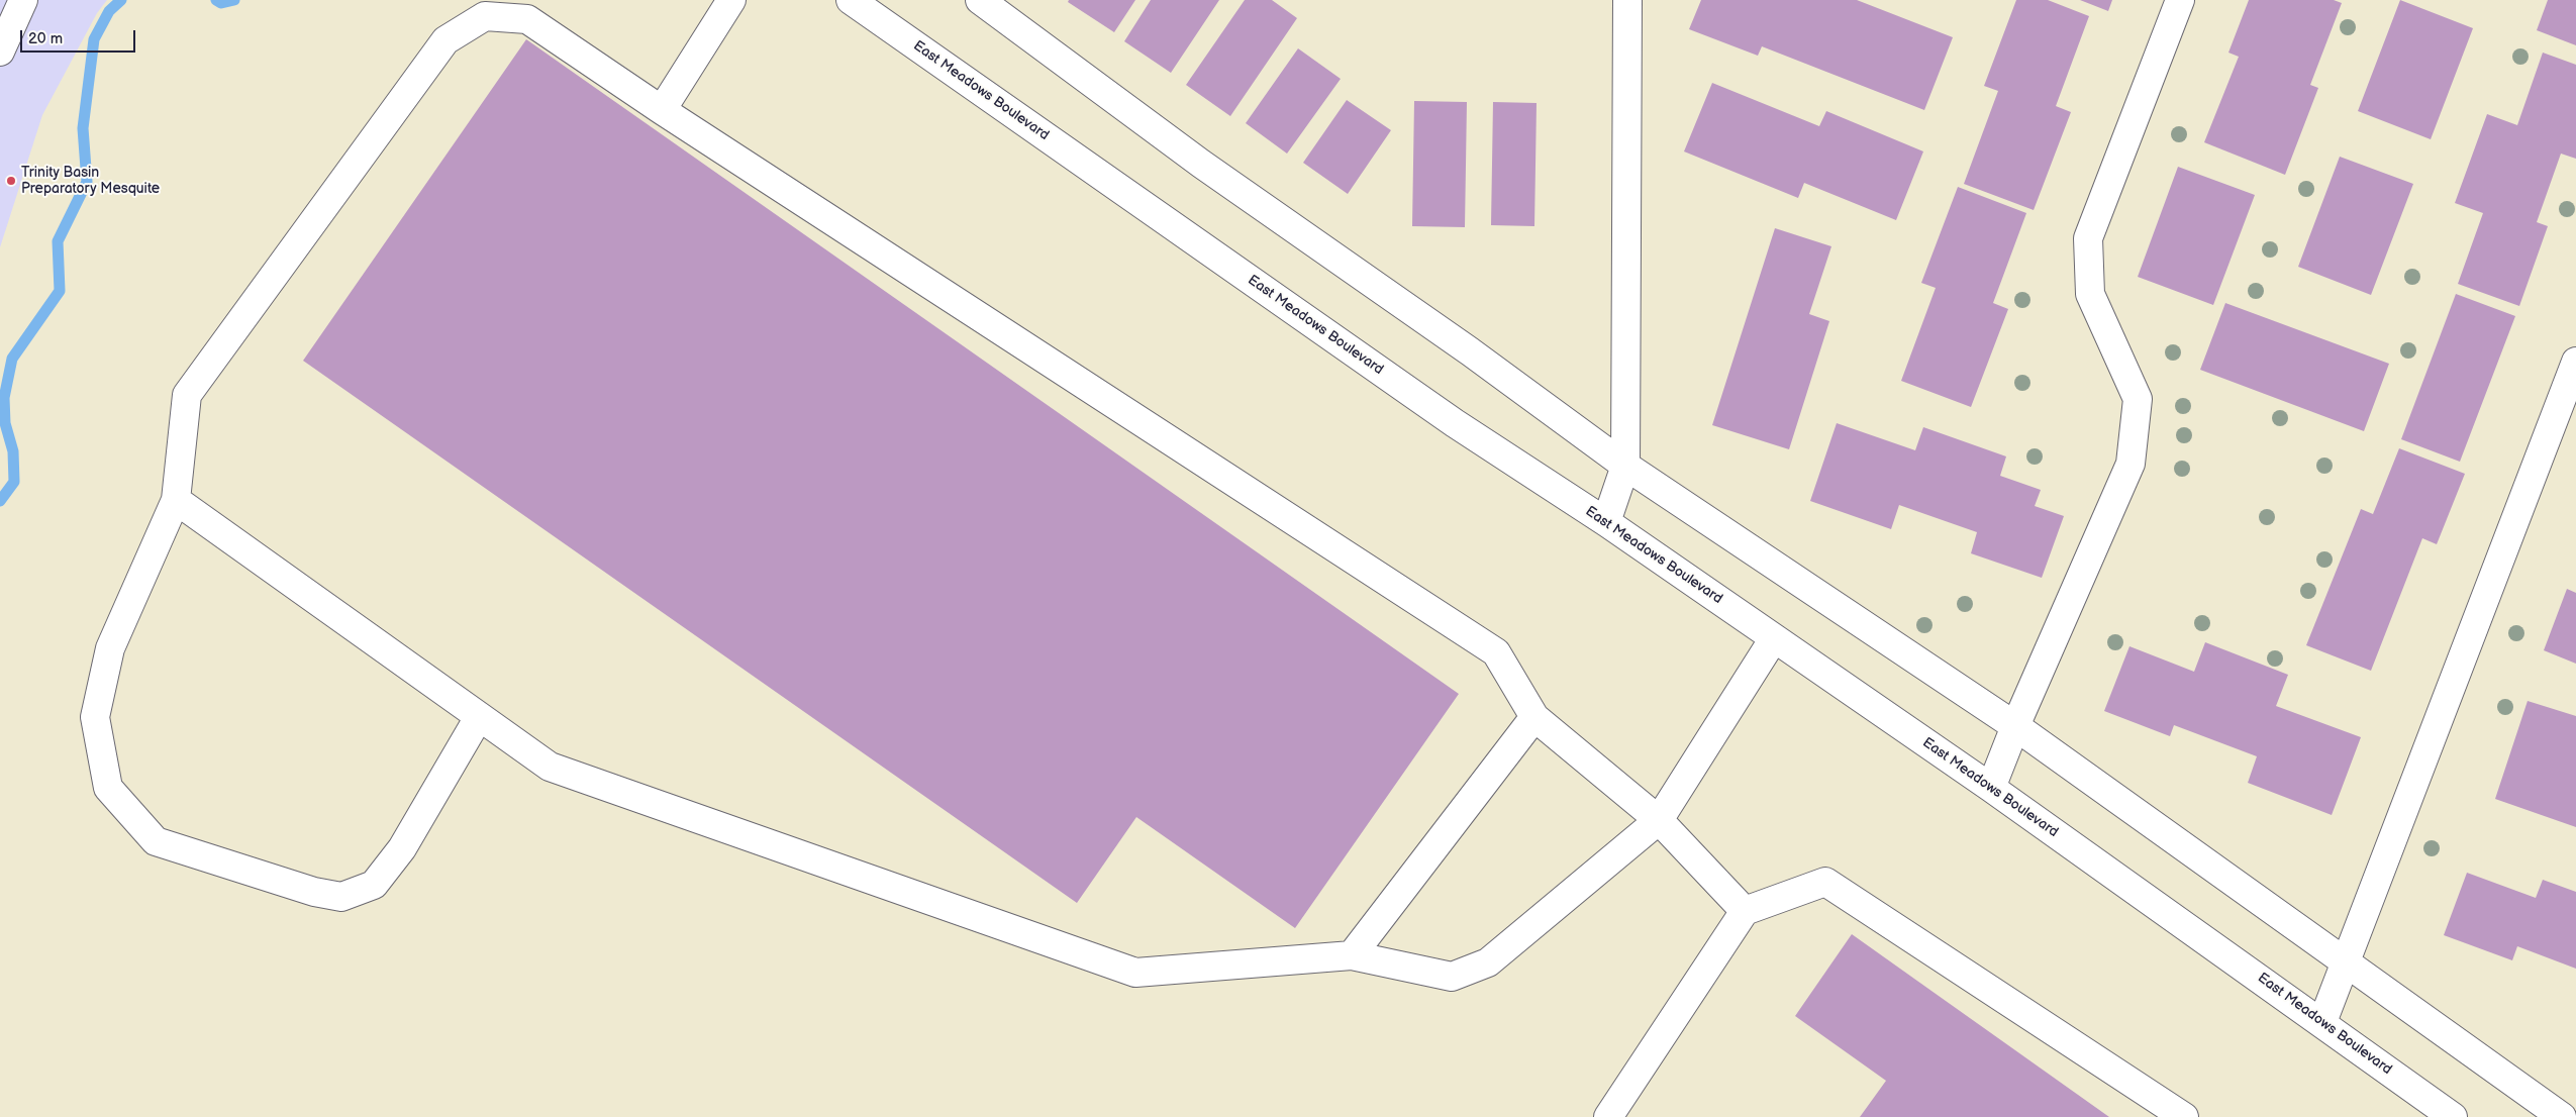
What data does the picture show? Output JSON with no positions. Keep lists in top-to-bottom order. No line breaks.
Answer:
{"streets":{"street":["East Meadows Boulevard"]},"places":["Trinity Basin Preparatory Mesquite"],"scale_bar":"20 m"}
